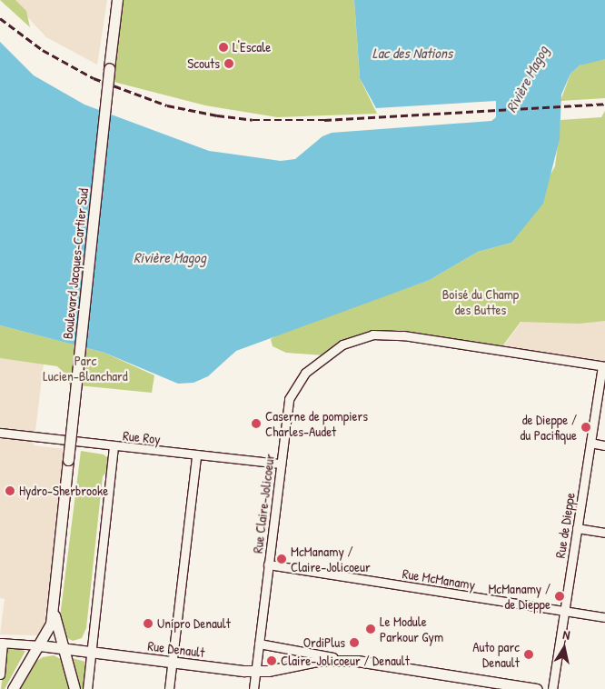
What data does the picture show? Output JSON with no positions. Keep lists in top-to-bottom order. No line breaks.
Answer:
{"streets":{"main road":["Boulevard Jacques-Cartier Sud","Rue Denault"],"street":["Rue Roy","Rue Claire-Jolicoeur","Rue de Dieppe","Rue McManamy"]},"crossings":[["Boulevard Jacques-Cartier Sud","Rue Denault"],["Rue Roy","Rue Claire-Jolicoeur"],["Rue Claire-Jolicoeur","Rue de Dieppe"],["Rue Claire-Jolicoeur","Rue McManamy"],["Rue Claire-Jolicoeur","Rue Denault"],["Rue de Dieppe","Rue McManamy"]],"water":["Lac des Nations","Rivière Magog"],"parks":["Boisé du Champ des Buttes","Parc Lucien-Blanchard"],"places":["L'Escale","Scouts","Caserne de pompiers Charles-Audet","de Dieppe / du Pacifique","Hydro-Sherbrooke","McManamy / Claire-Jolicoeur","McManamy / de Dieppe","Unipro Denault","Le Module Parkour Gym","OrdiPlus","Auto parc Denault","Claire-Jolicoeur / Denault"],"north":"top"}
